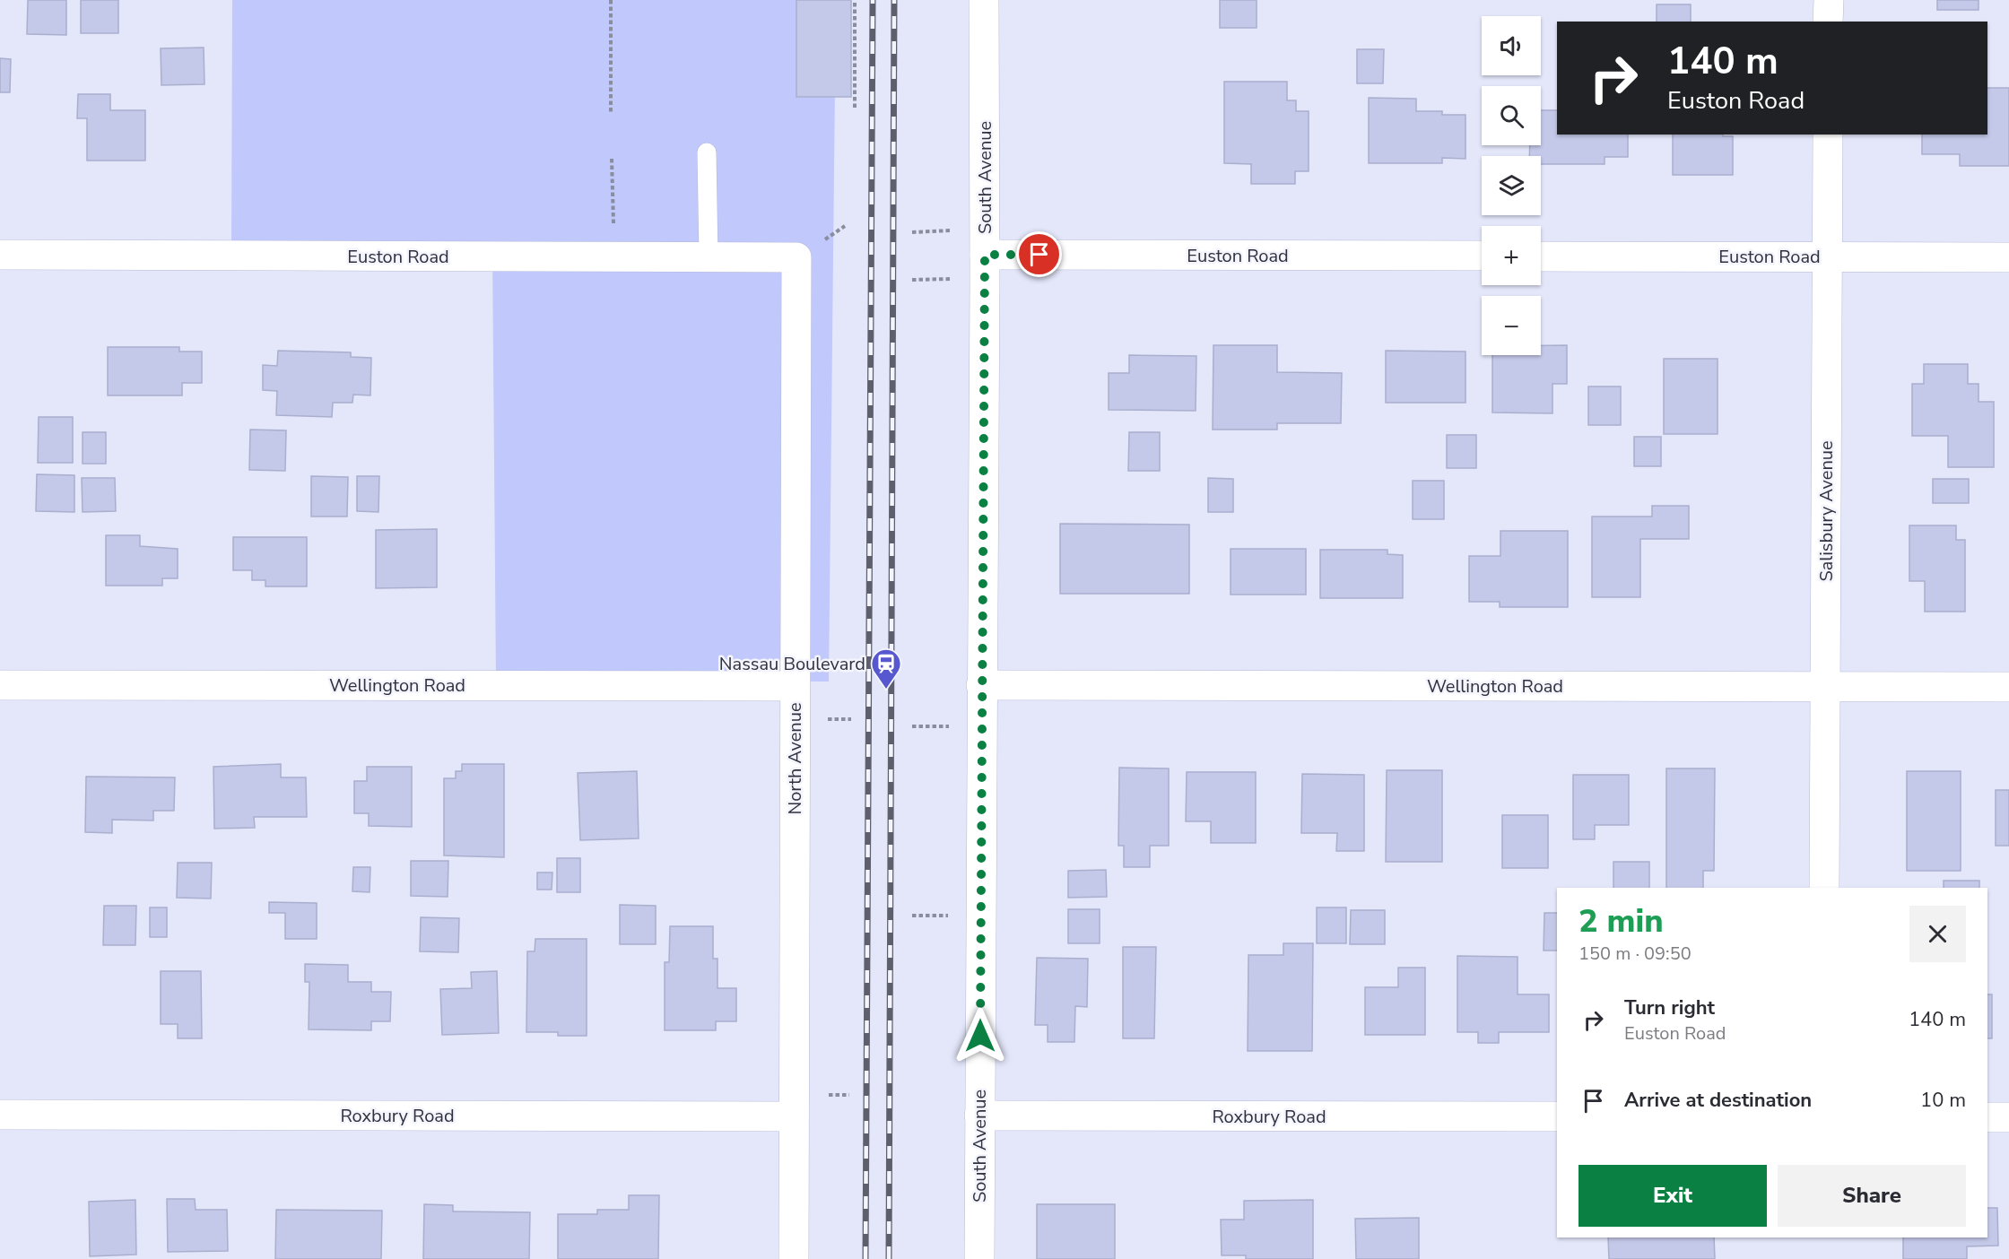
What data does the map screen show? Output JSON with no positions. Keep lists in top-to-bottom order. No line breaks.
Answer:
{"streets":{"street":["South Avenue","Euston Road","Salisbury Avenue","Wellington Road","North Avenue","Roxbury Road"]},"crossings":[["South Avenue","Euston Road"],["South Avenue","Wellington Road"],["South Avenue","Roxbury Road"],["Euston Road","Salisbury Avenue"],["Euston Road","North Avenue"],["Salisbury Avenue","Wellington Road"],["Wellington Road","North Avenue"],["North Avenue","Roxbury Road"]],"places":{"station":["Nassau Boulevard"]},"page":{"map_buttons":["+","−"],"turn":["140 m","Euston Road"],"heading":["2 min","150 m · 09:50"],"list":[{"name":"Turn right","note":"Euston Road","value":"140 m"},{"name":"Arrive at destination","value":"10 m"}],"buttons":["Exit","Share"]}}
